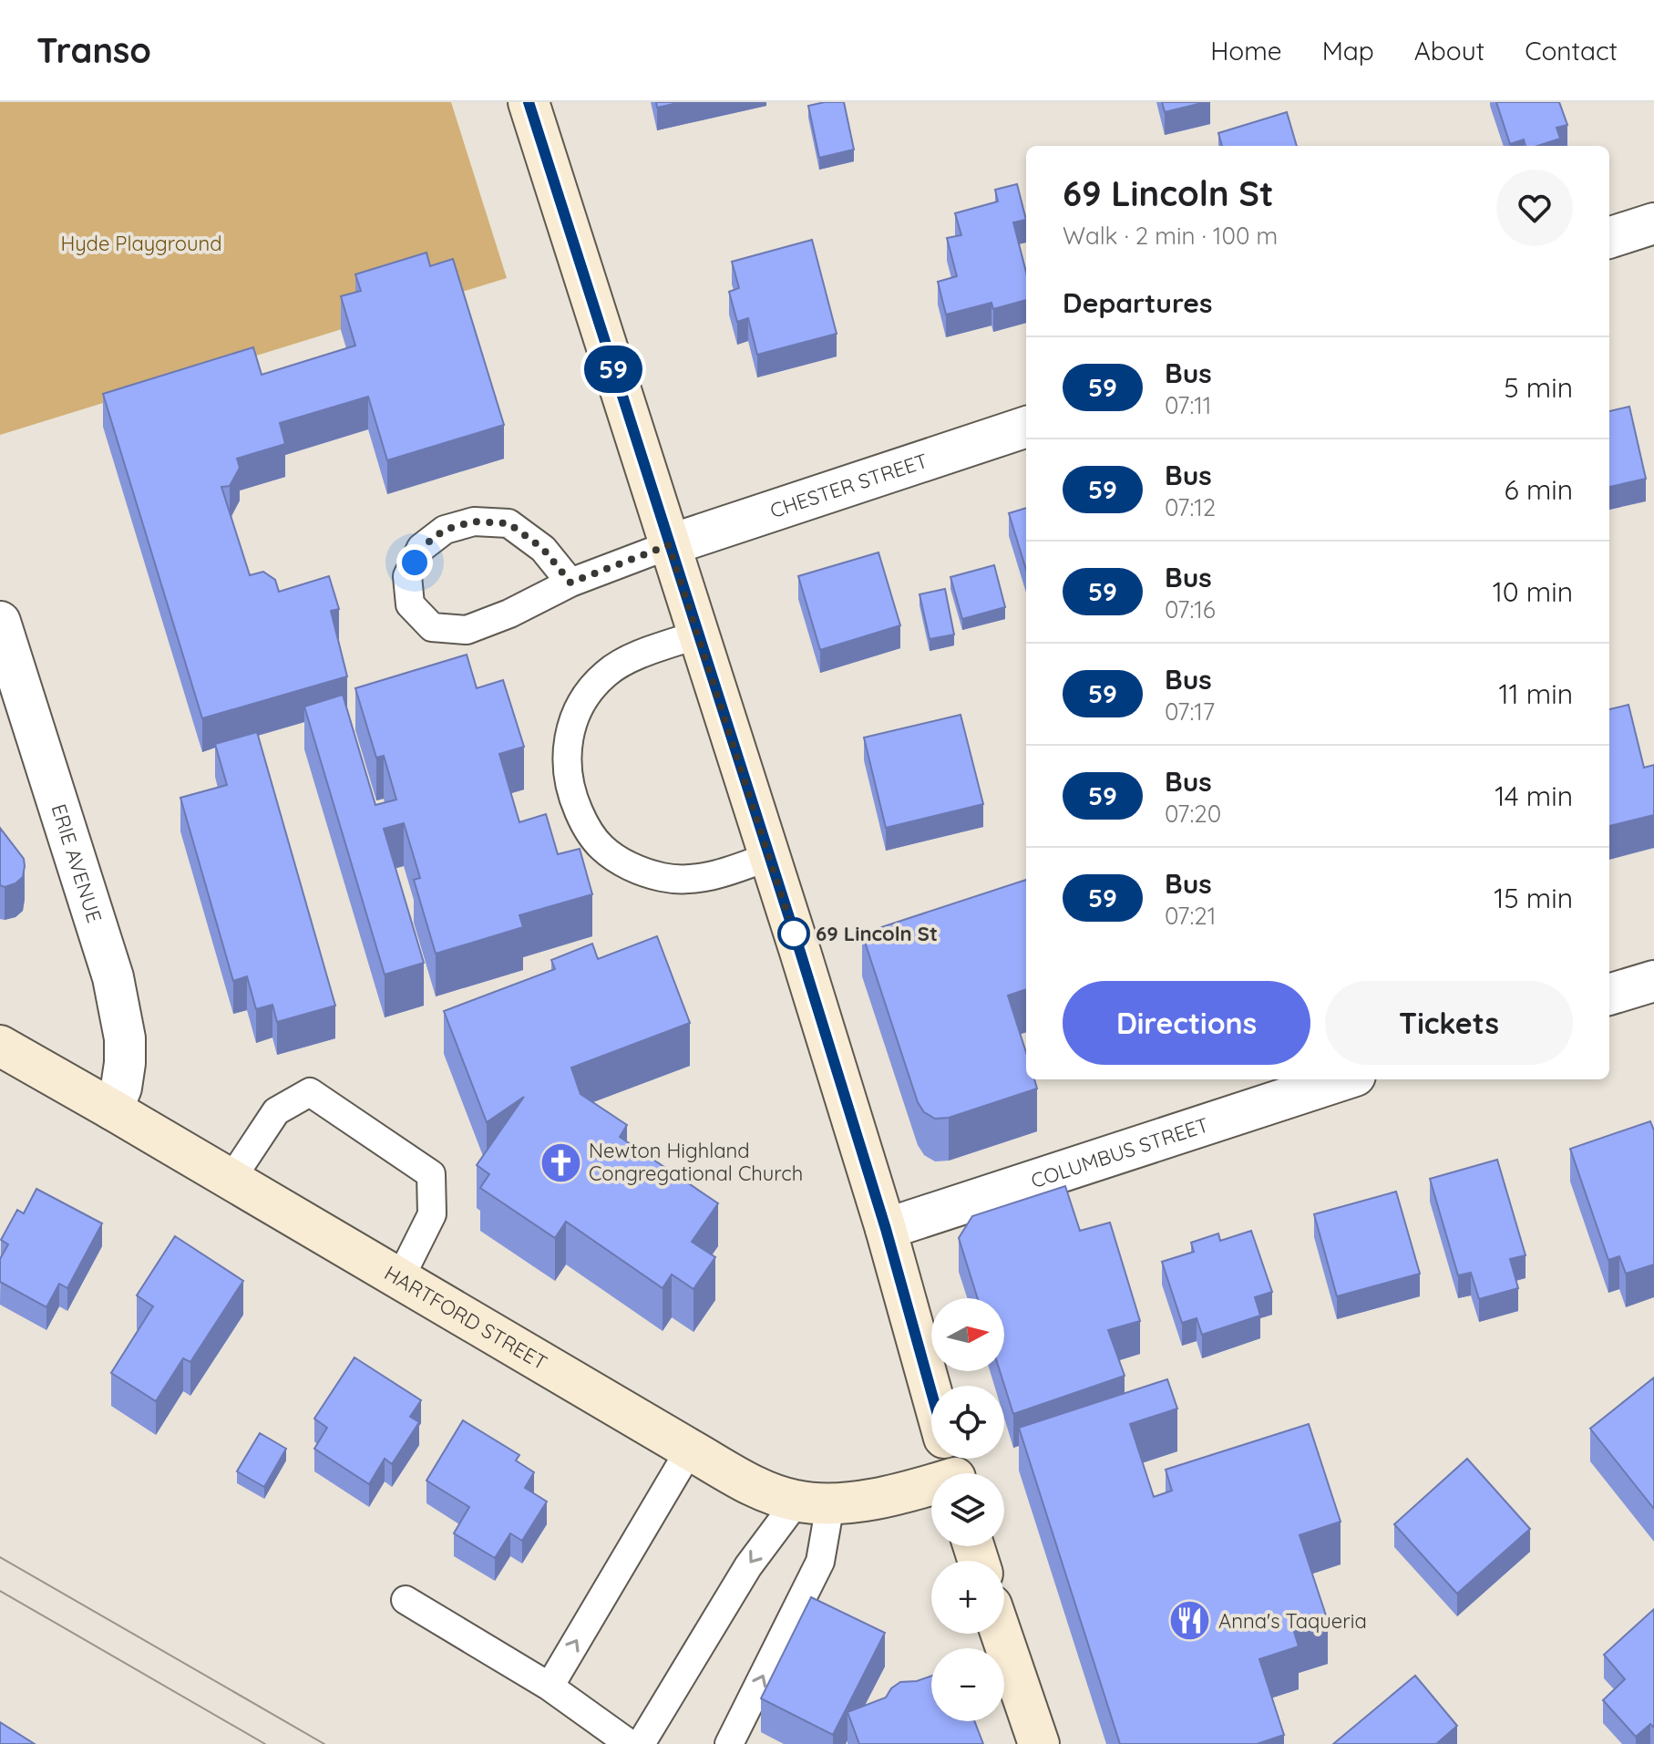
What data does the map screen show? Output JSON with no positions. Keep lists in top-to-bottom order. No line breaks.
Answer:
{"streets":{"street":["CHESTER STREET","ERIE AVENUE","COLUMBUS STREET","HARTFORD STREET"]},"crossings":[["ERIE AVENUE","HARTFORD STREET"]],"parks":["Hyde Playground"],"places":{"other":["69 Lincoln St"],"church":["Newton Highland Congregational Church"],"restaurant":["Anna's Taqueria"]},"lines":["bus line 59"],"north":"right","page":{"header":"Transo","nav":["Home","Map","About","Contact"],"on_map":"59","heading":[["69 Lincoln St","Walk · 2 min · 100 m"],"Departures"],"list":[{"mark":"59","name":"Bus","note":"07:11","value":"5 min"},{"mark":"59","name":"Bus","note":"07:12","value":"6 min"},{"mark":"59","name":"Bus","note":"07:16","value":"10 min"},{"mark":"59","name":"Bus","note":"07:17","value":"11 min"},{"mark":"59","name":"Bus","note":"07:20","value":"14 min"},{"mark":"59","name":"Bus","note":"07:21","value":"15 min"}],"buttons":["Directions","Tickets"],"map_buttons":["+","−"]}}
